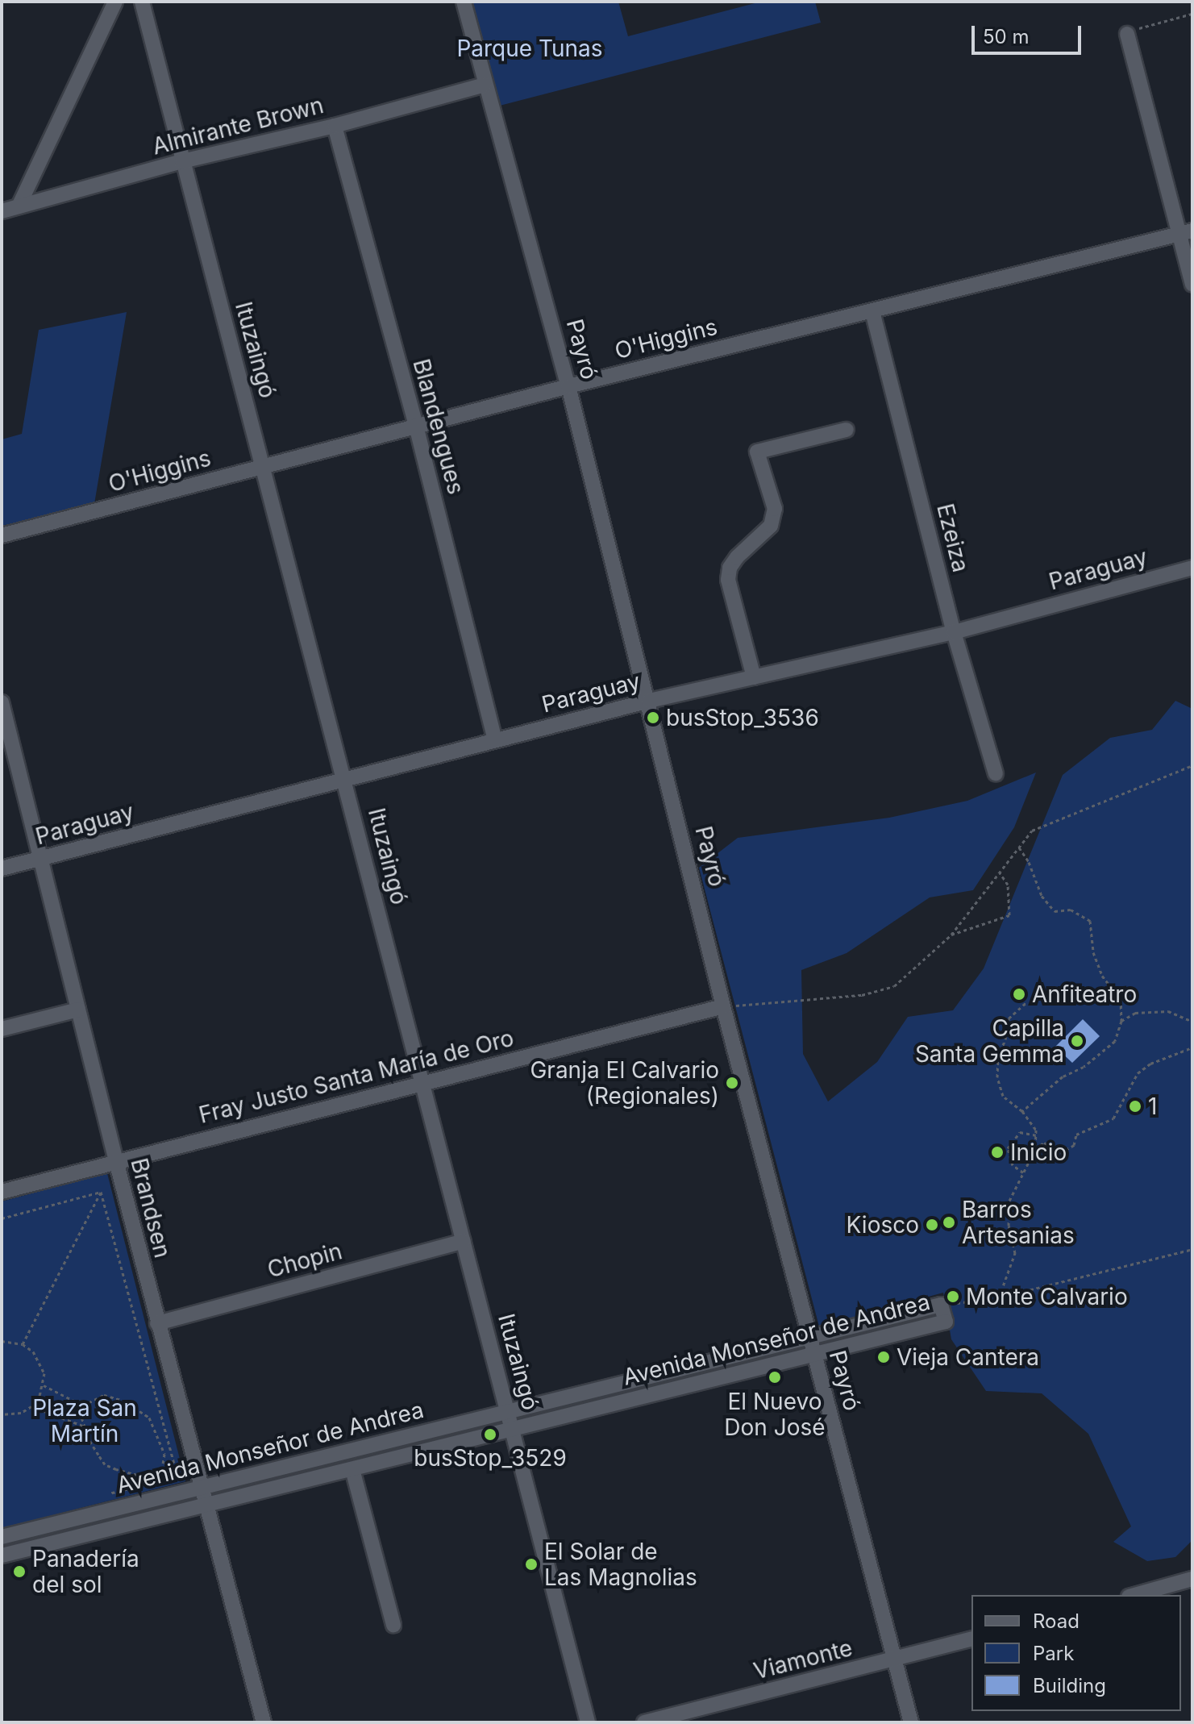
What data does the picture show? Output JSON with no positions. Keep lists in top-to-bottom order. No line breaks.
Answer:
{"streets":{"street":["Almirante Brown","O'Higgins","Payró","Ituzaingó","Blandengues","Ezeiza","Paraguay","Fray Justo Santa María de Oro","Brandsen","Chopin","Avenida Monseñor de Andrea","Viamonte"]},"crossings":[["Almirante Brown","Payró"],["Almirante Brown","Ituzaingó"],["Almirante Brown","Blandengues"],["O'Higgins","Payró"],["O'Higgins","Ituzaingó"],["O'Higgins","Blandengues"],["O'Higgins","Ezeiza"],["Payró","Paraguay"],["Payró","Fray Justo Santa María de Oro"],["Payró","Avenida Monseñor de Andrea"],["Payró","Viamonte"],["Ituzaingó","Paraguay"],["Ituzaingó","Fray Justo Santa María de Oro"],["Ituzaingó","Chopin"],["Ituzaingó","Avenida Monseñor de Andrea"],["Blandengues","Paraguay"],["Ezeiza","Paraguay"],["Paraguay","Brandsen"],["Fray Justo Santa María de Oro","Brandsen"],["Brandsen","Chopin"],["Brandsen","Avenida Monseñor de Andrea"]],"parks":["Parque Tunas","Plaza San Martín"],"places":["busStop_3536","Anfiteatro","Capilla Santa Gemma","Granja El Calvario (Regionales)","1","Inicio","Barros Artesanias","Kiosco","Monte Calvario","Vieja Cantera","El Nuevo Don José","busStop_3529","El Solar de Las Magnolias","Panadería del sol"],"legend":["Road","Park","Building"],"scale_bar":"50 m"}
